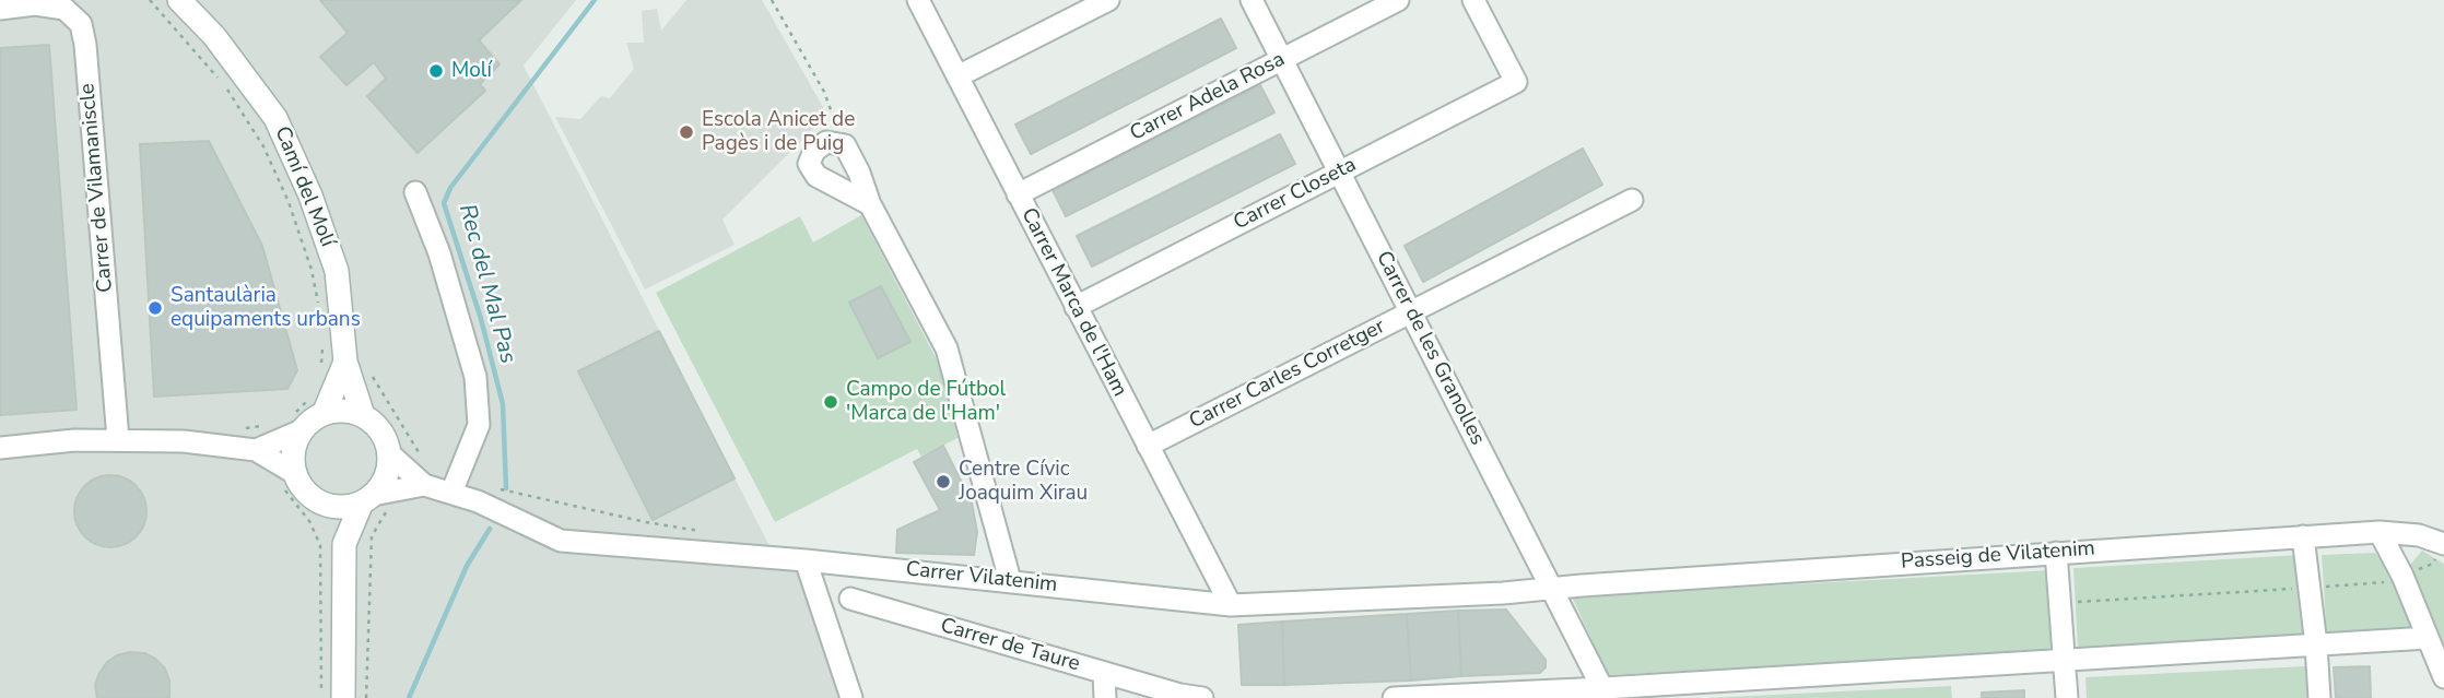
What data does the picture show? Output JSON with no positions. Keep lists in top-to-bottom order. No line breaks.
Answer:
{"streets":{"main road":["Camí del Molí"],"street":["Carrer Adela Rosa","Carrer de Vilamaniscle","Carrer Closeta","Carrer Marca de l'Ham","Carrer de les Granolles","Carrer Carles Corretger","Passeig de Vilatenim","Carrer Vilatenim","Carrer de Taure"]},"crossings":[["Carrer Adela Rosa","Carrer Marca de l'Ham"],["Carrer Adela Rosa","Carrer de les Granolles"],["Carrer Closeta","Carrer Marca de l'Ham"],["Carrer Closeta","Carrer de les Granolles"],["Carrer Marca de l'Ham","Carrer Carles Corretger"],["Carrer Marca de l'Ham","Carrer Vilatenim"],["Carrer de les Granolles","Carrer Carles Corretger"],["Carrer de les Granolles","Passeig de Vilatenim"],["Carrer de les Granolles","Carrer Vilatenim"],["Passeig de Vilatenim","Carrer Vilatenim"]],"water":["Rec del Mal Pas"],"places":["Molí","Escola Anicet de Pagès i de Puig","Santaulària equipaments urbans","Campo de Fútbol 'Marca de l'Ham'","Centre Cívic Joaquim Xirau"]}
